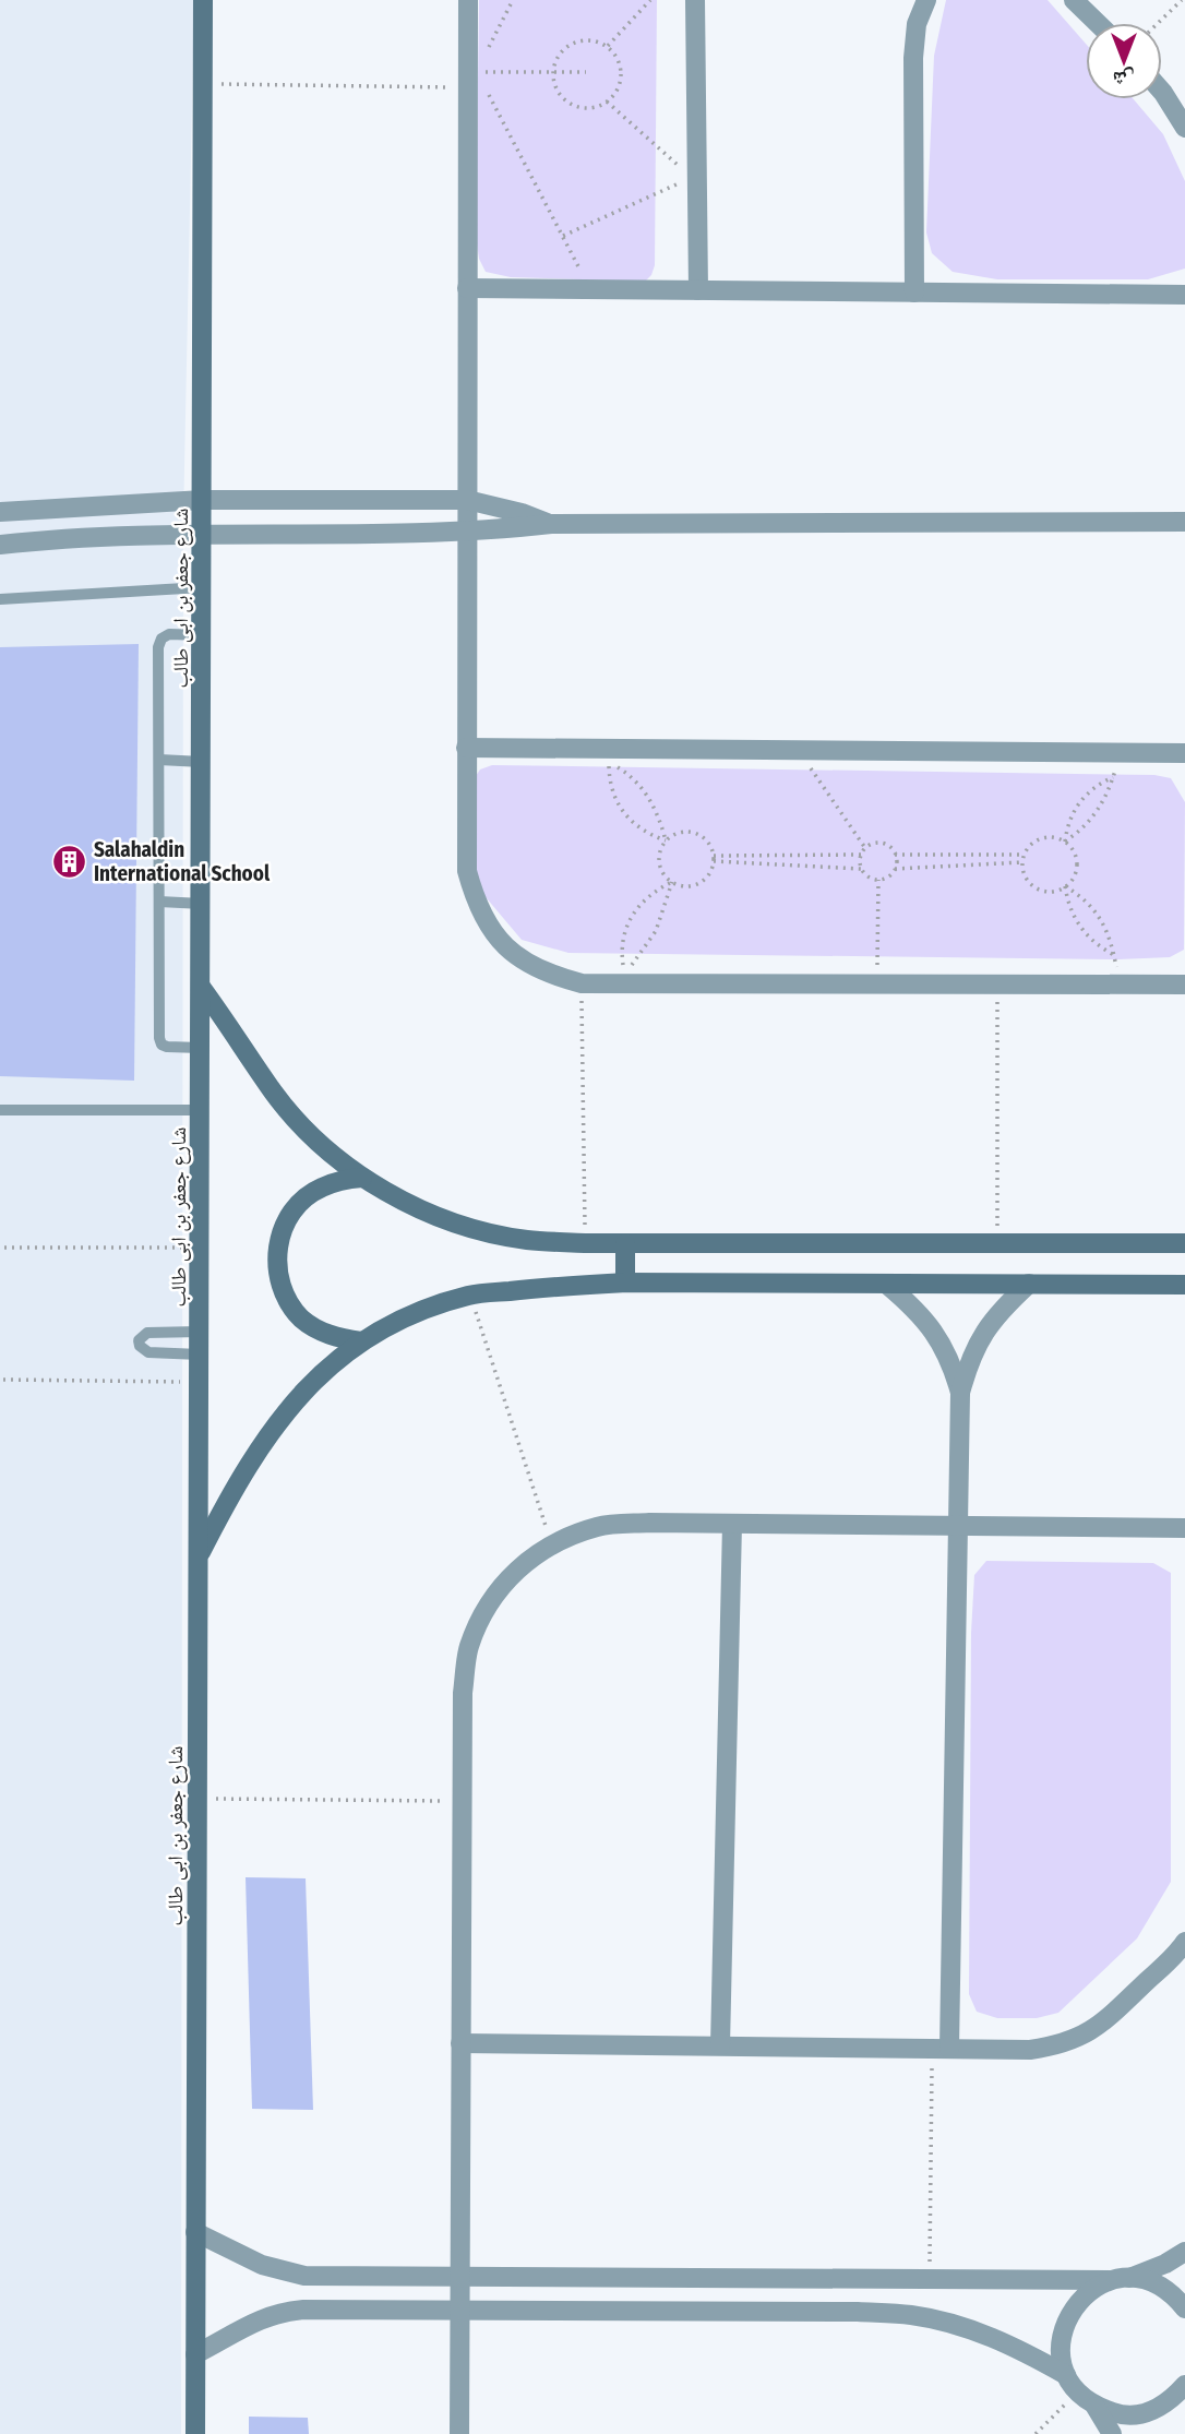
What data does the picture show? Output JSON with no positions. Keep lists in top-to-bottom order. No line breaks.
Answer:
{"streets":{"street":["شارع جعفر بن ابى طالب"]},"places":{"building":["Salahaldin International School"]},"north":"bottom"}
